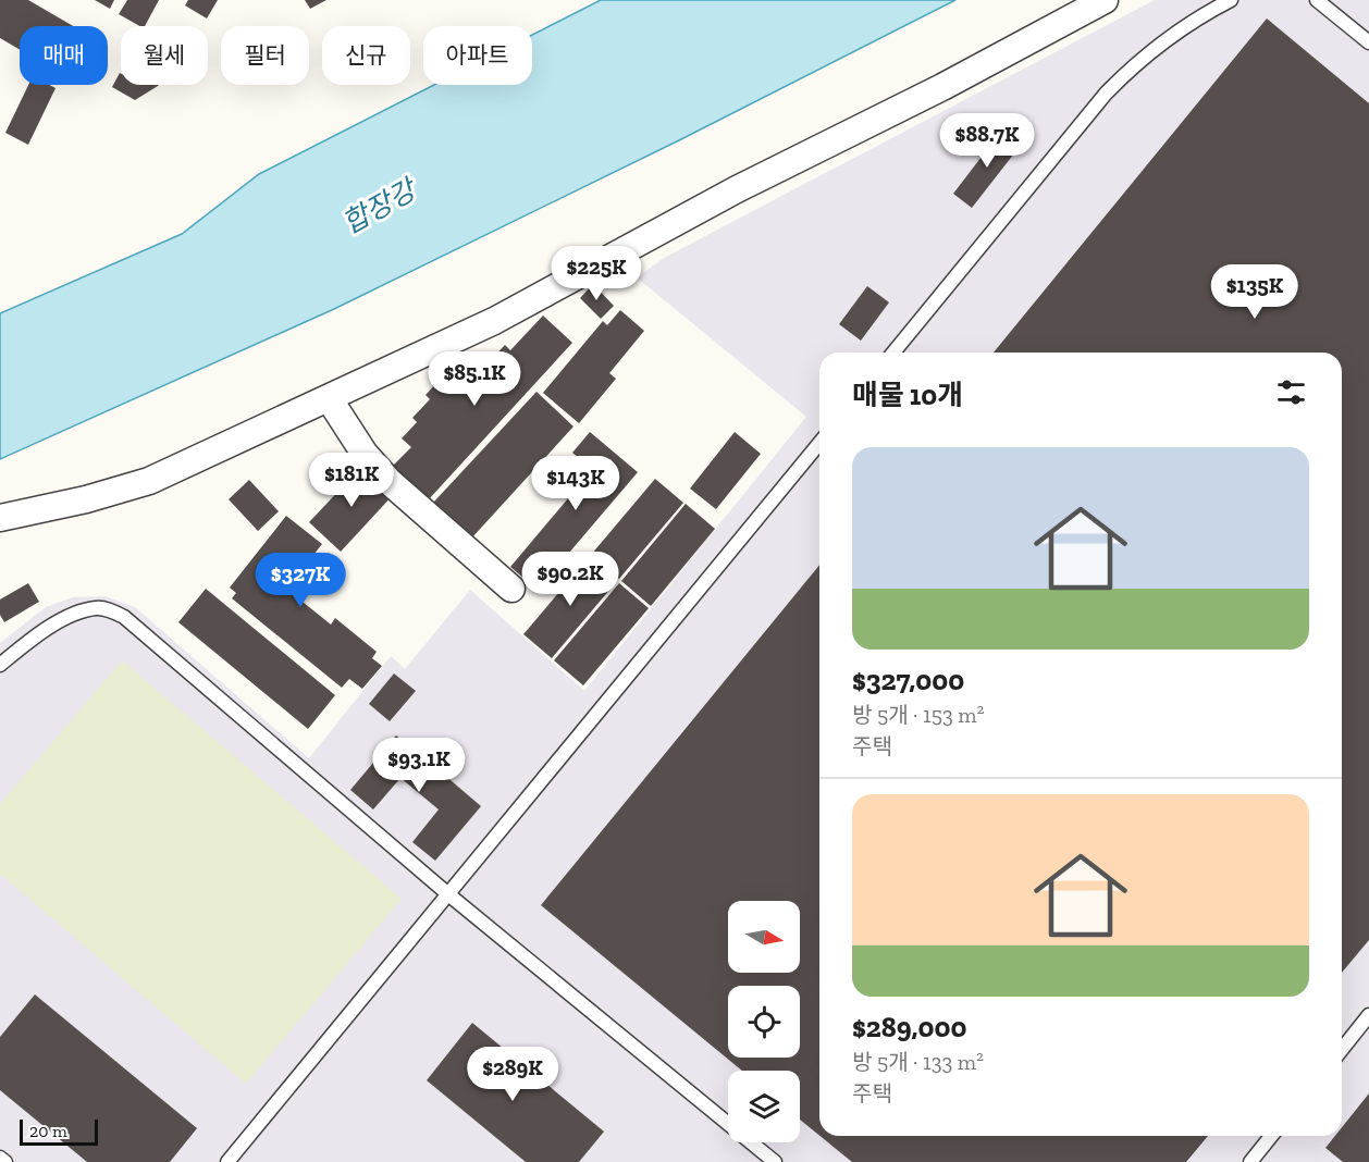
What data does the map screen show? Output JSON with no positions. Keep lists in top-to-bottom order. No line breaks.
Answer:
{"water":["합장강"],"scale_bar":"20 m","north":"right","page":{"chip":["매매","월세","필터","신규","아파트"],"price":["$88.7K","$225K","$135K","$85.1K","$181K","$143K","$90.2K","$327K","$93.1K","$289K"],"heading":"매물 10개","list":[{"name":"$327,000","note":"방 5개 · 153 m² · 주택"},{"name":"$289,000","note":"방 5개 · 133 m² · 주택"}],"scale":"20 m"}}
